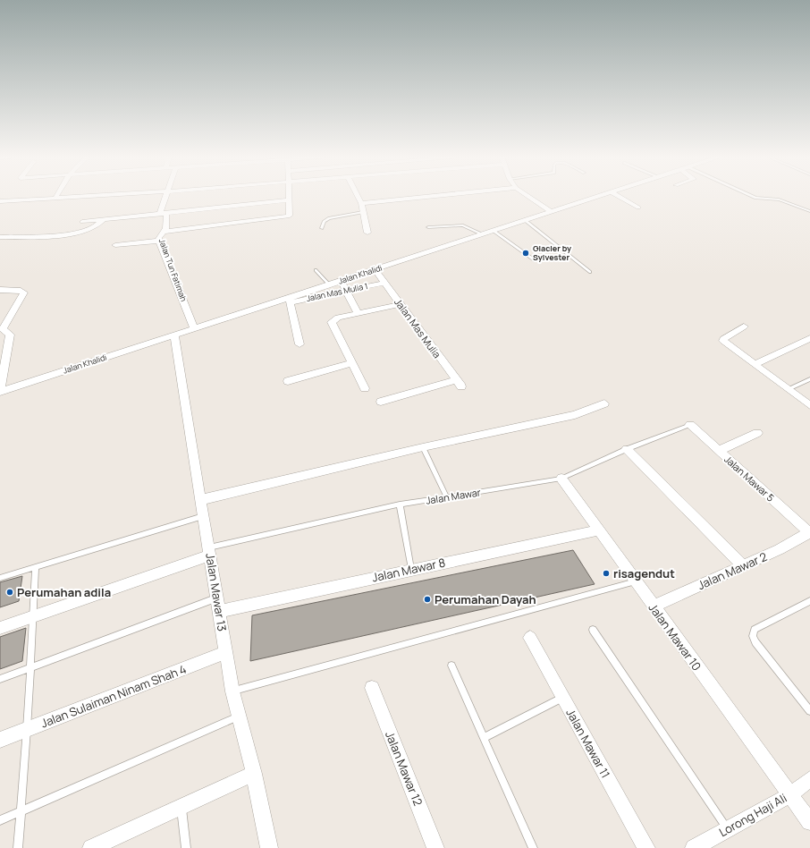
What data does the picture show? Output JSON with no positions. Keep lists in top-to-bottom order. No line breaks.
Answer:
{"streets":{"street":["Jalan Tun Fatimah","Jalan Khalidi","Jalan Mas Mulia 1","Jalan Mas Mulia","Jalan Mawar 5","Jalan Mawar 8","Jalan Mawar 2","Jalan Mawar 13","Jalan Mawar 10","Jalan Sulaiman Ninam Shah 4","Jalan Mawar 11","Jalan Mawar 12","Lorong Haji Ali"],"lane":["Jalan Mawar"]},"crossings":[["Jalan Tun Fatimah","Jalan Khalidi"],["Jalan Khalidi","Jalan Mas Mulia 1"],["Jalan Khalidi","Jalan Mas Mulia"],["Jalan Khalidi","Jalan Mawar 13"],["Jalan Mas Mulia 1","Jalan Mas Mulia"],["Jalan Mawar 5","Jalan Mawar"],["Jalan Mawar 5","Jalan Mawar 2"],["Jalan Mawar","Jalan Mawar 13"],["Jalan Mawar","Jalan Mawar 10"],["Jalan Mawar 8","Jalan Mawar 13"],["Jalan Mawar 8","Jalan Mawar 10"],["Jalan Mawar 2","Jalan Mawar 10"],["Jalan Mawar 13","Jalan Sulaiman Ninam Shah 4"],["Jalan Mawar 10","Lorong Haji Ali"]],"places":["Glacier by Sylvester","risagendut","Perumahan adila","Perumahan Dayah"]}
